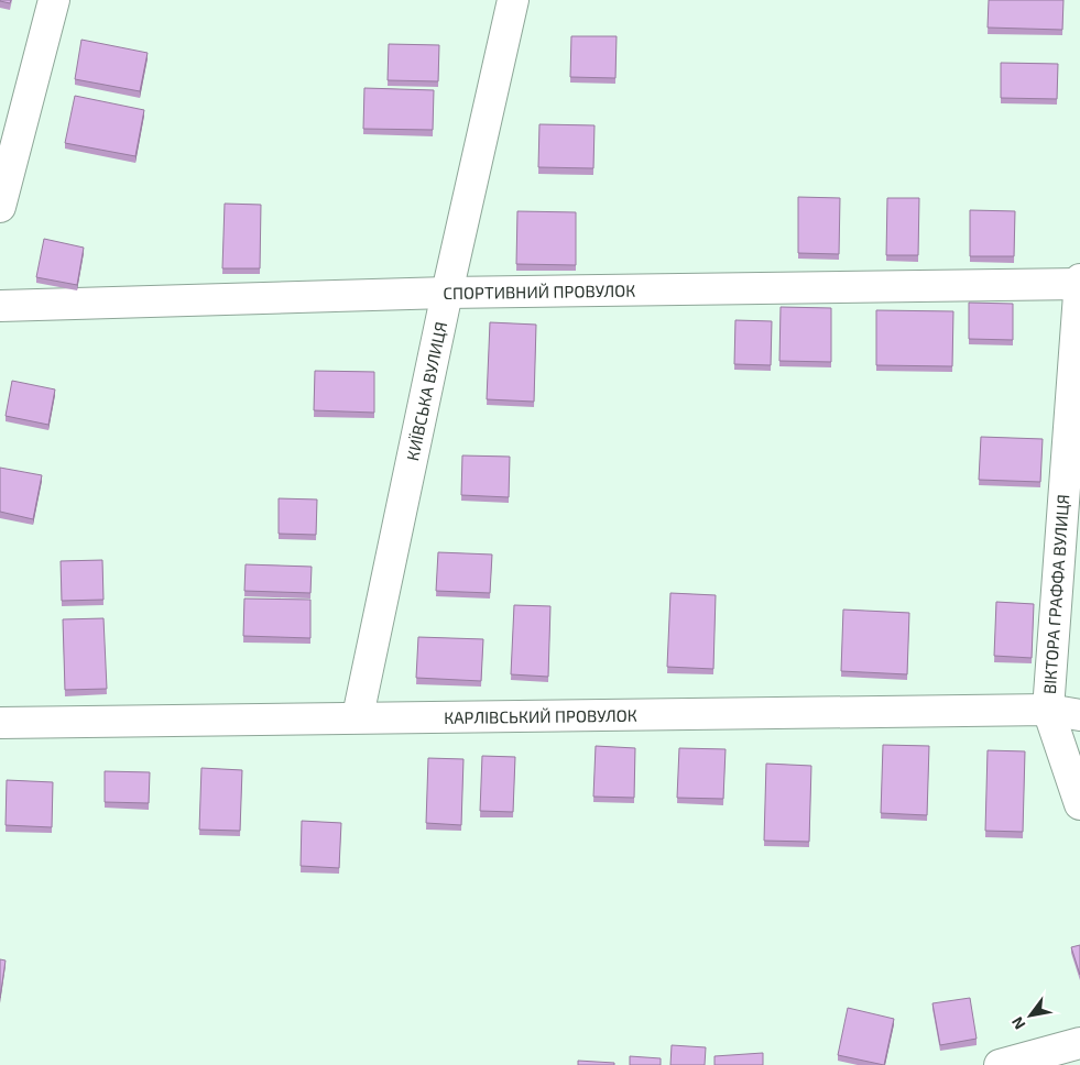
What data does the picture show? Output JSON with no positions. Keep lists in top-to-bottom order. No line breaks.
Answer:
{"streets":{"street":["СПОРТИВНИЙ ПРОВУЛОК","КИЇВСЬКА ВУЛИЦЯ","ВІКТОРА ГРАФФА ВУЛИЦЯ","КАРЛІВСЬКИЙ ПРОВУЛОК"]},"crossings":[["СПОРТИВНИЙ ПРОВУЛОК","КИЇВСЬКА ВУЛИЦЯ"],["СПОРТИВНИЙ ПРОВУЛОК","ВІКТОРА ГРАФФА ВУЛИЦЯ"],["КИЇВСЬКА ВУЛИЦЯ","КАРЛІВСЬКИЙ ПРОВУЛОК"],["ВІКТОРА ГРАФФА ВУЛИЦЯ","КАРЛІВСЬКИЙ ПРОВУЛОК"]],"north":"bottom left"}
